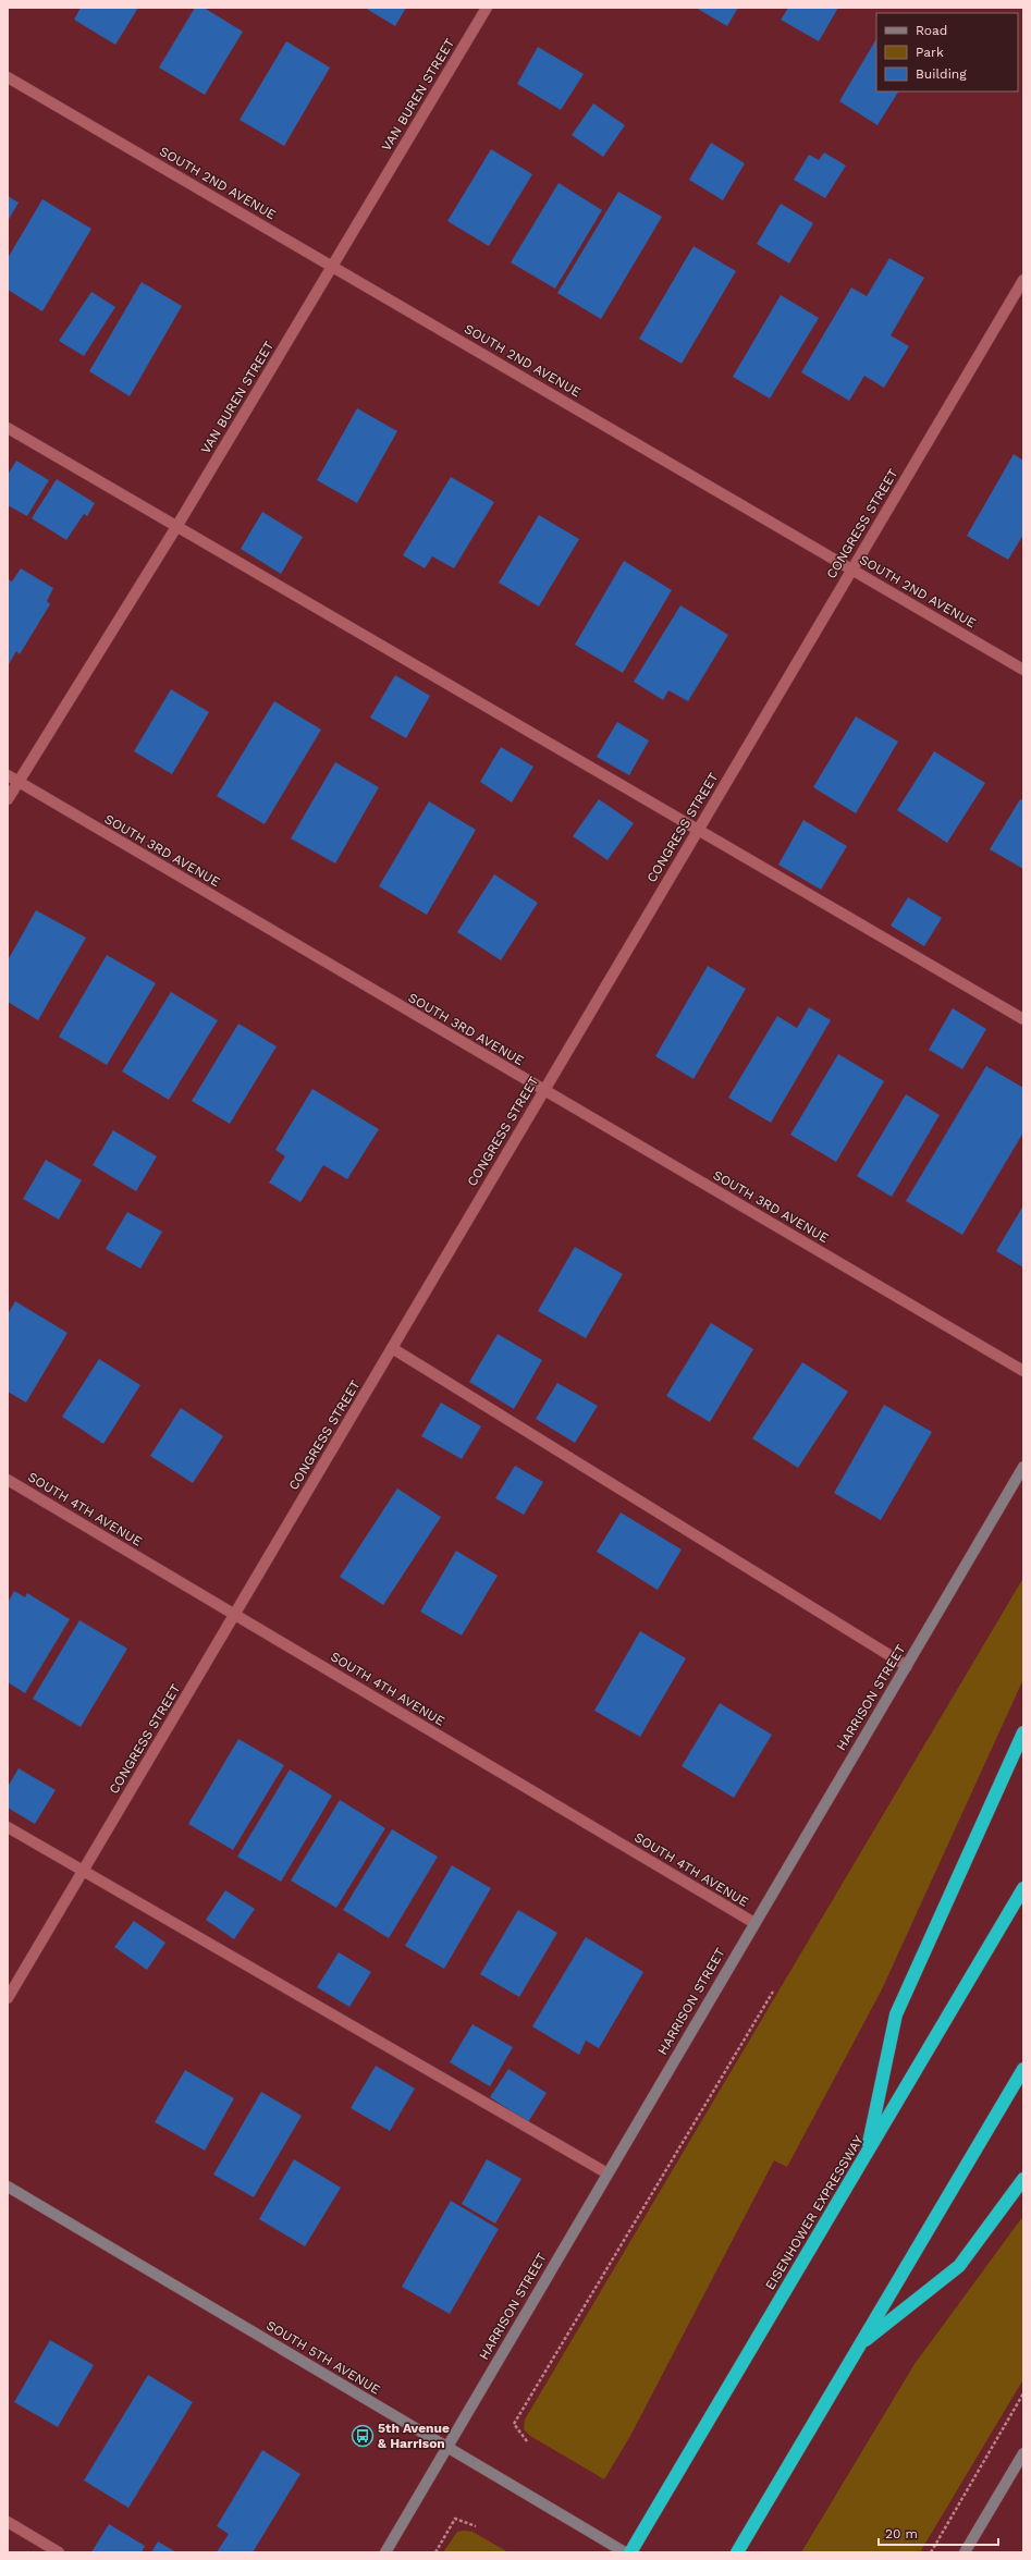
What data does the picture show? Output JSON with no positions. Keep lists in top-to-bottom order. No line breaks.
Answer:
{"streets":{"highway":["EISENHOWER EXPRESSWAY"],"street":["VAN BUREN STREET","SOUTH 2ND AVENUE","CONGRESS STREET","SOUTH 3RD AVENUE","SOUTH 4TH AVENUE","HARRISON STREET","SOUTH 5TH AVENUE"]},"crossings":[["VAN BUREN STREET","SOUTH 2ND AVENUE"],["VAN BUREN STREET","SOUTH 3RD AVENUE"],["SOUTH 2ND AVENUE","CONGRESS STREET"],["CONGRESS STREET","SOUTH 3RD AVENUE"],["CONGRESS STREET","SOUTH 4TH AVENUE"],["SOUTH 4TH AVENUE","HARRISON STREET"],["HARRISON STREET","SOUTH 5TH AVENUE"]],"places":{"bus stop":["5th Avenue & Harrison"]},"legend":["Road","Park","Building"],"scale_bar":"20 m"}
